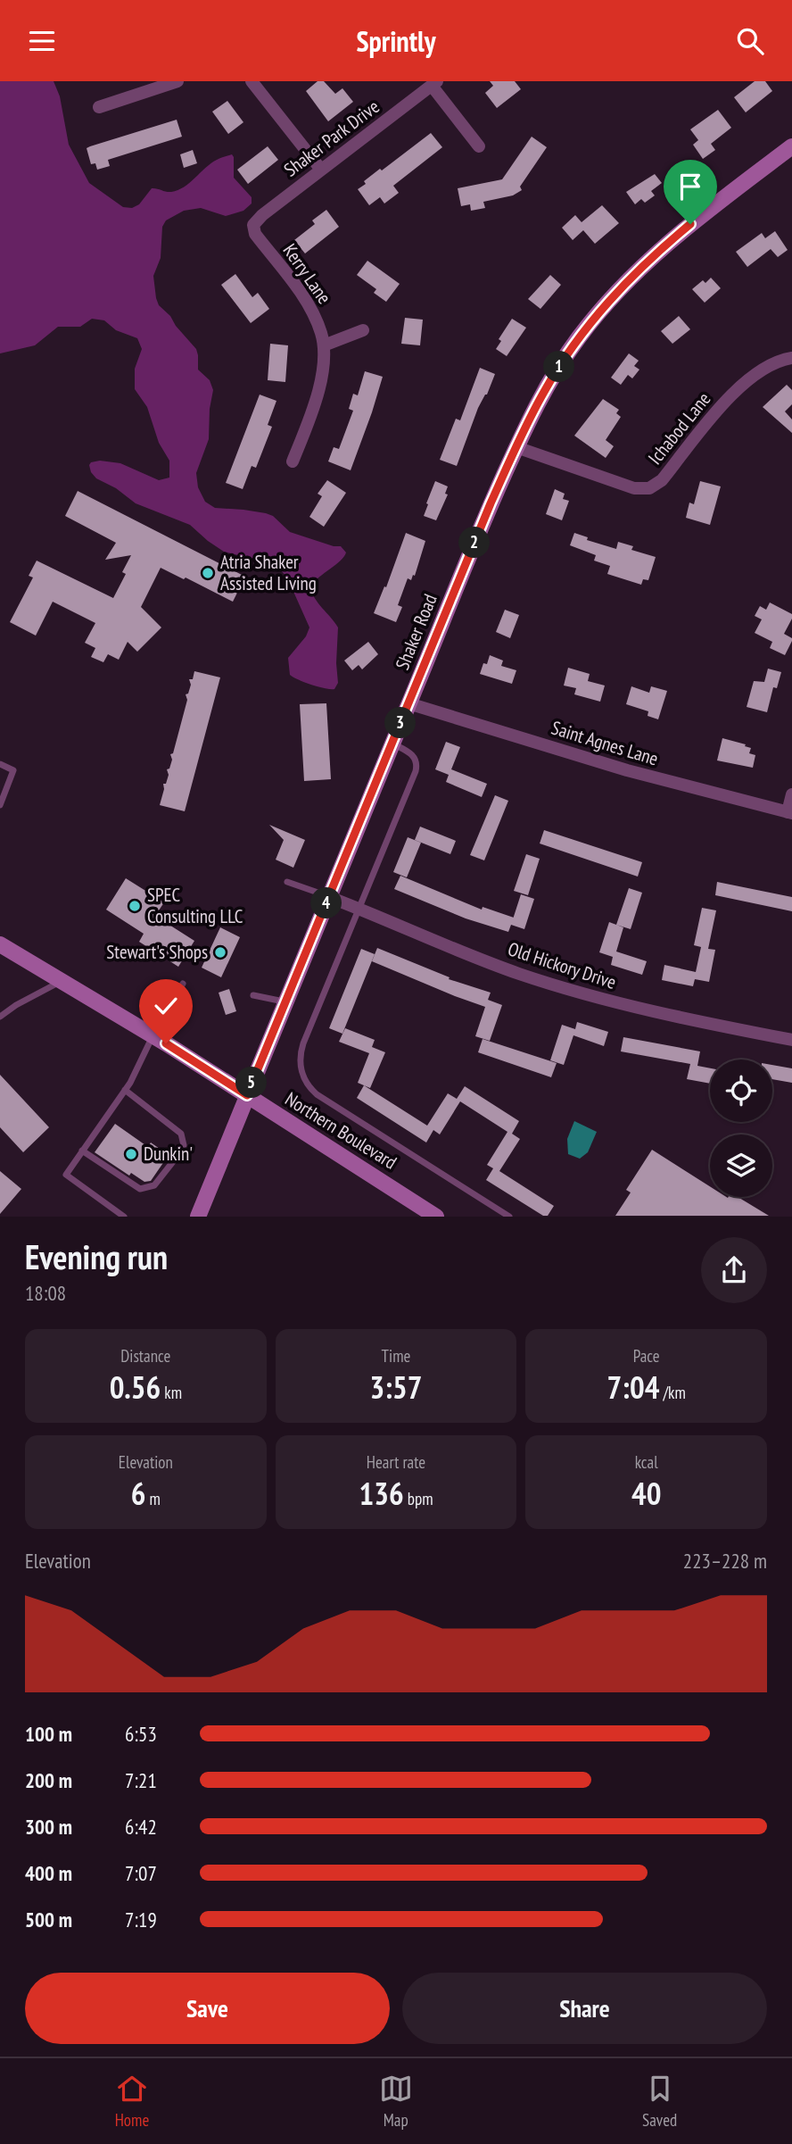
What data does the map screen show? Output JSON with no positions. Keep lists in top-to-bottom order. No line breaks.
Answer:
{"streets":{"main road":["Shaker Road","Northern Boulevard"],"street":["Shaker Park Drive","Kerry Lane","Ichabod Lane","Saint Agnes Lane","Old Hickory Drive"]},"crossings":[["Shaker Park Drive","Kerry Lane"],["Ichabod Lane","Shaker Road"],["Shaker Road","Saint Agnes Lane"],["Shaker Road","Old Hickory Drive"],["Shaker Road","Northern Boulevard"]],"places":["Atria Shaker Assisted Living","SPEC Consulting LLC","Stewart's Shops","Dunkin'"],"page":{"header":"Sprintly","pins":["1","2","3","4","5"],"heading":["Evening run","18:08"],"stats":[["Distance","0.56 km"],["Time","3:57"],["Pace","7:04 /km"],["Elevation","6 m"],["Heart rate","136 bpm"],["kcal","40"]],"chart":["Elevation","223–228 m"],"list":[{"name":"100 m","note":"6:53"},{"name":"200 m","note":"7:21"},{"name":"300 m","note":"6:42"},{"name":"400 m","note":"7:07"},{"name":"500 m","note":"7:19"}],"buttons":["Save","Share"],"tabs":["Home","Map","Saved"]}}
